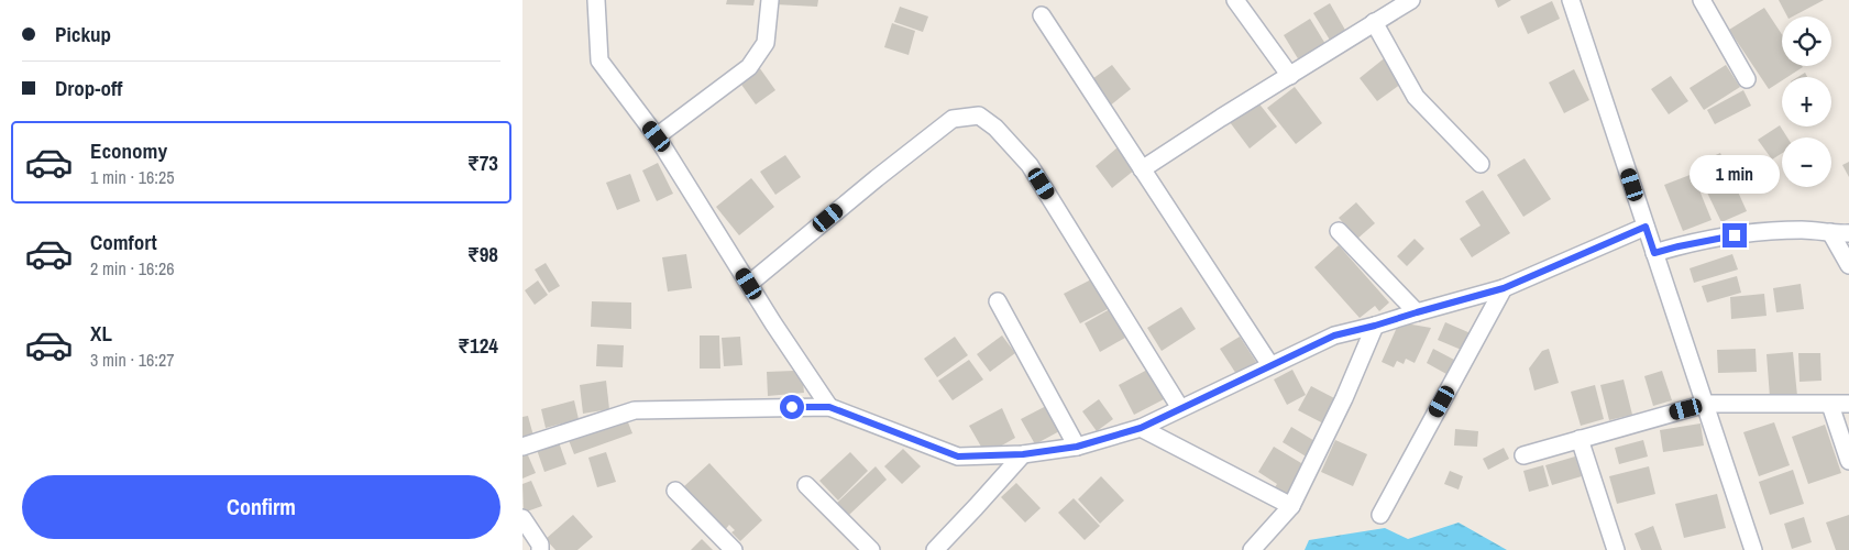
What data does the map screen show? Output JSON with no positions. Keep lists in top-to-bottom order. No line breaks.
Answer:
{"page":{"banner":["Pickup","Drop-off"],"map_buttons":["+","−"],"list":[{"name":"Economy","note":"1 min · 16:25","value":"₹73"},{"name":"Comfort","note":"2 min · 16:26","value":"₹98"},{"name":"XL","note":"3 min · 16:27","value":"₹124"}],"bubble":"1 min","buttons":"Confirm"}}
